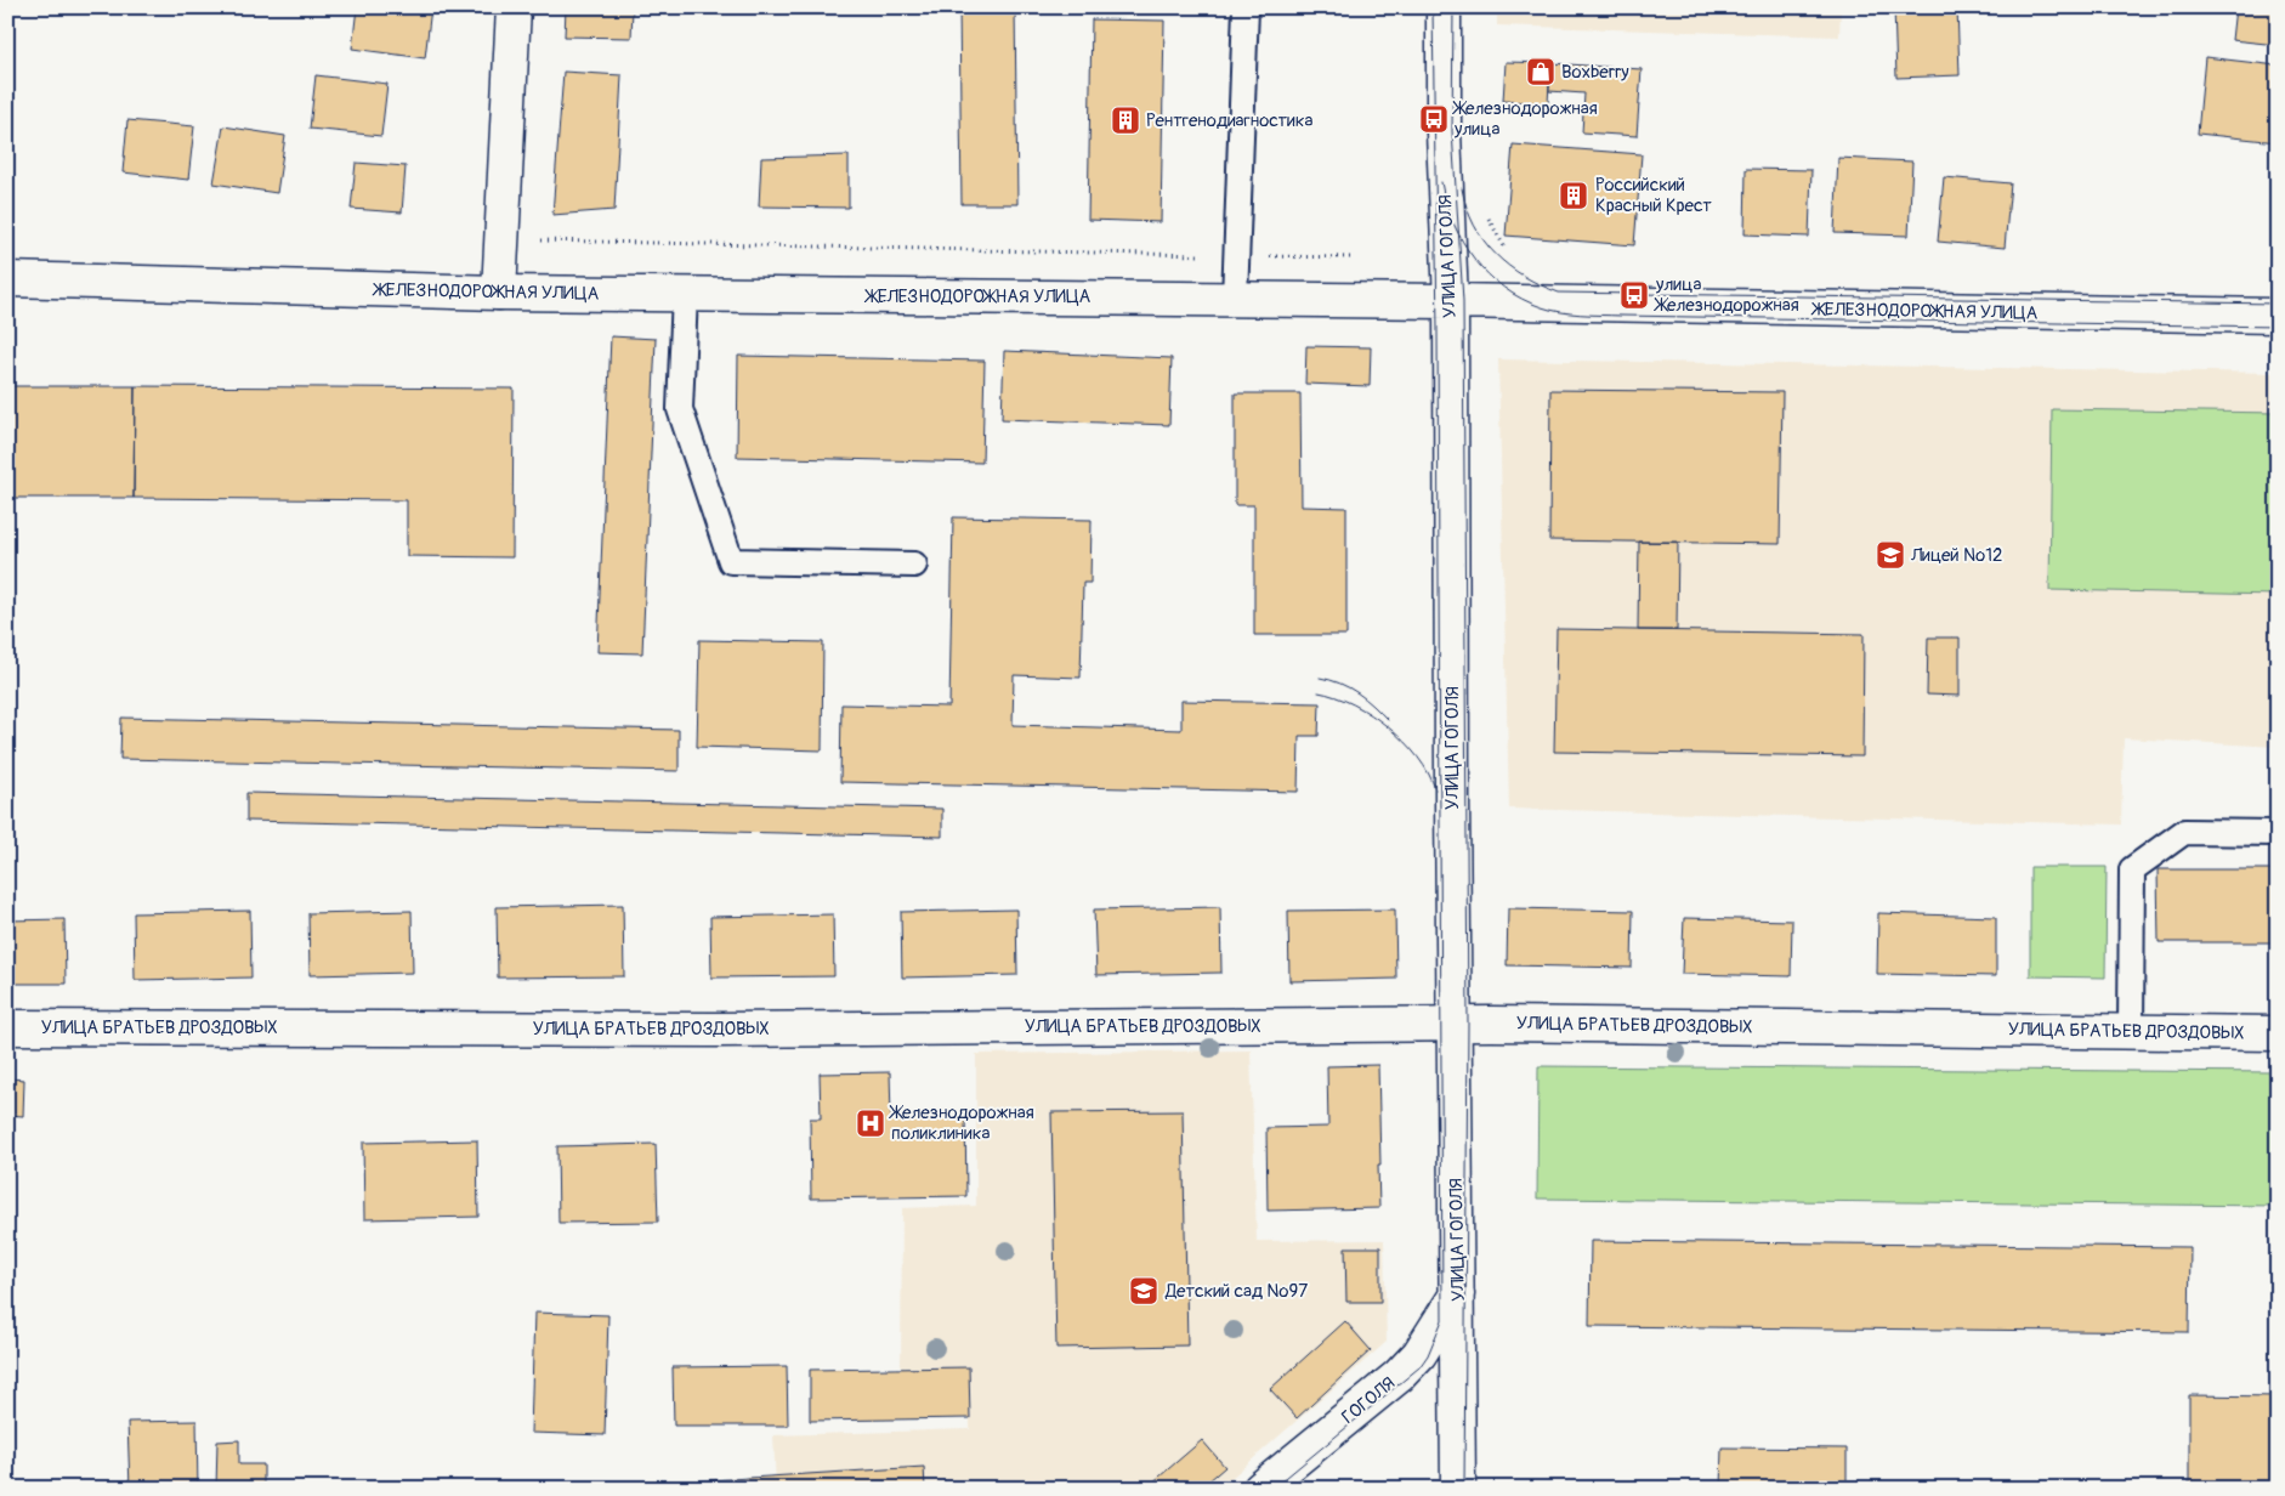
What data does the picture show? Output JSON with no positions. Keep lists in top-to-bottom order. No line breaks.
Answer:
{"streets":{"street":["УЛИЦА ГОГОЛЯ","ЖЕЛЕЗНОДОРОЖНАЯ УЛИЦА","УЛИЦА БРАТЬЕВ ДРОЗДОВЫХ","ГОГОЛЯ"]},"crossings":[["УЛИЦА ГОГОЛЯ","ЖЕЛЕЗНОДОРОЖНАЯ УЛИЦА"],["УЛИЦА ГОГОЛЯ","УЛИЦА БРАТЬЕВ ДРОЗДОВЫХ"],["УЛИЦА ГОГОЛЯ","ГОГОЛЯ"]],"places":{"shop":["Boxberry"],"bus stop":["Железнодорожная улица","улица Железнодорожная"],"building":["Рентгенодиагностика","Российский Красный Крест"],"school or university":["Лицей №12","Детский сад №97"],"hospital":["Железнодорожная поликлиника"]}}
